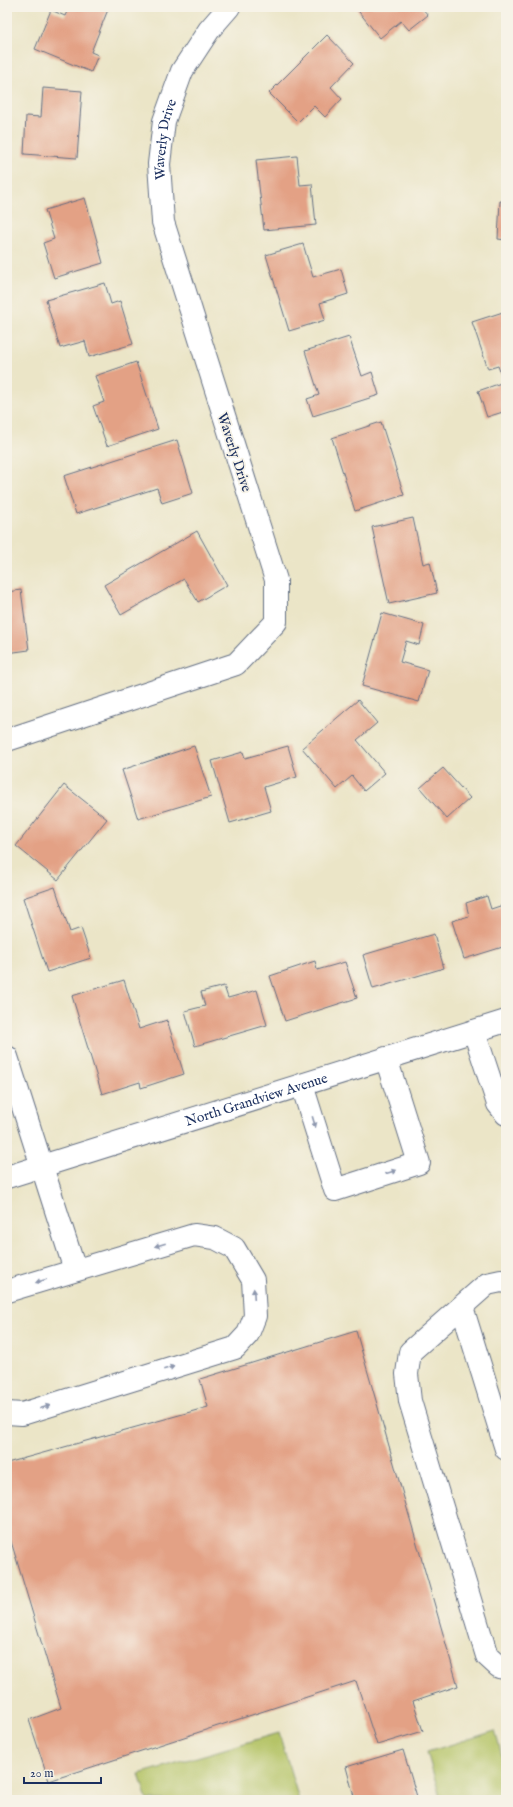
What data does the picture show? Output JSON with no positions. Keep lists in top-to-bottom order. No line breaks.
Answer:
{"streets":{"street":["Waverly Drive","North Grandview Avenue"]},"scale_bar":"20 m"}
